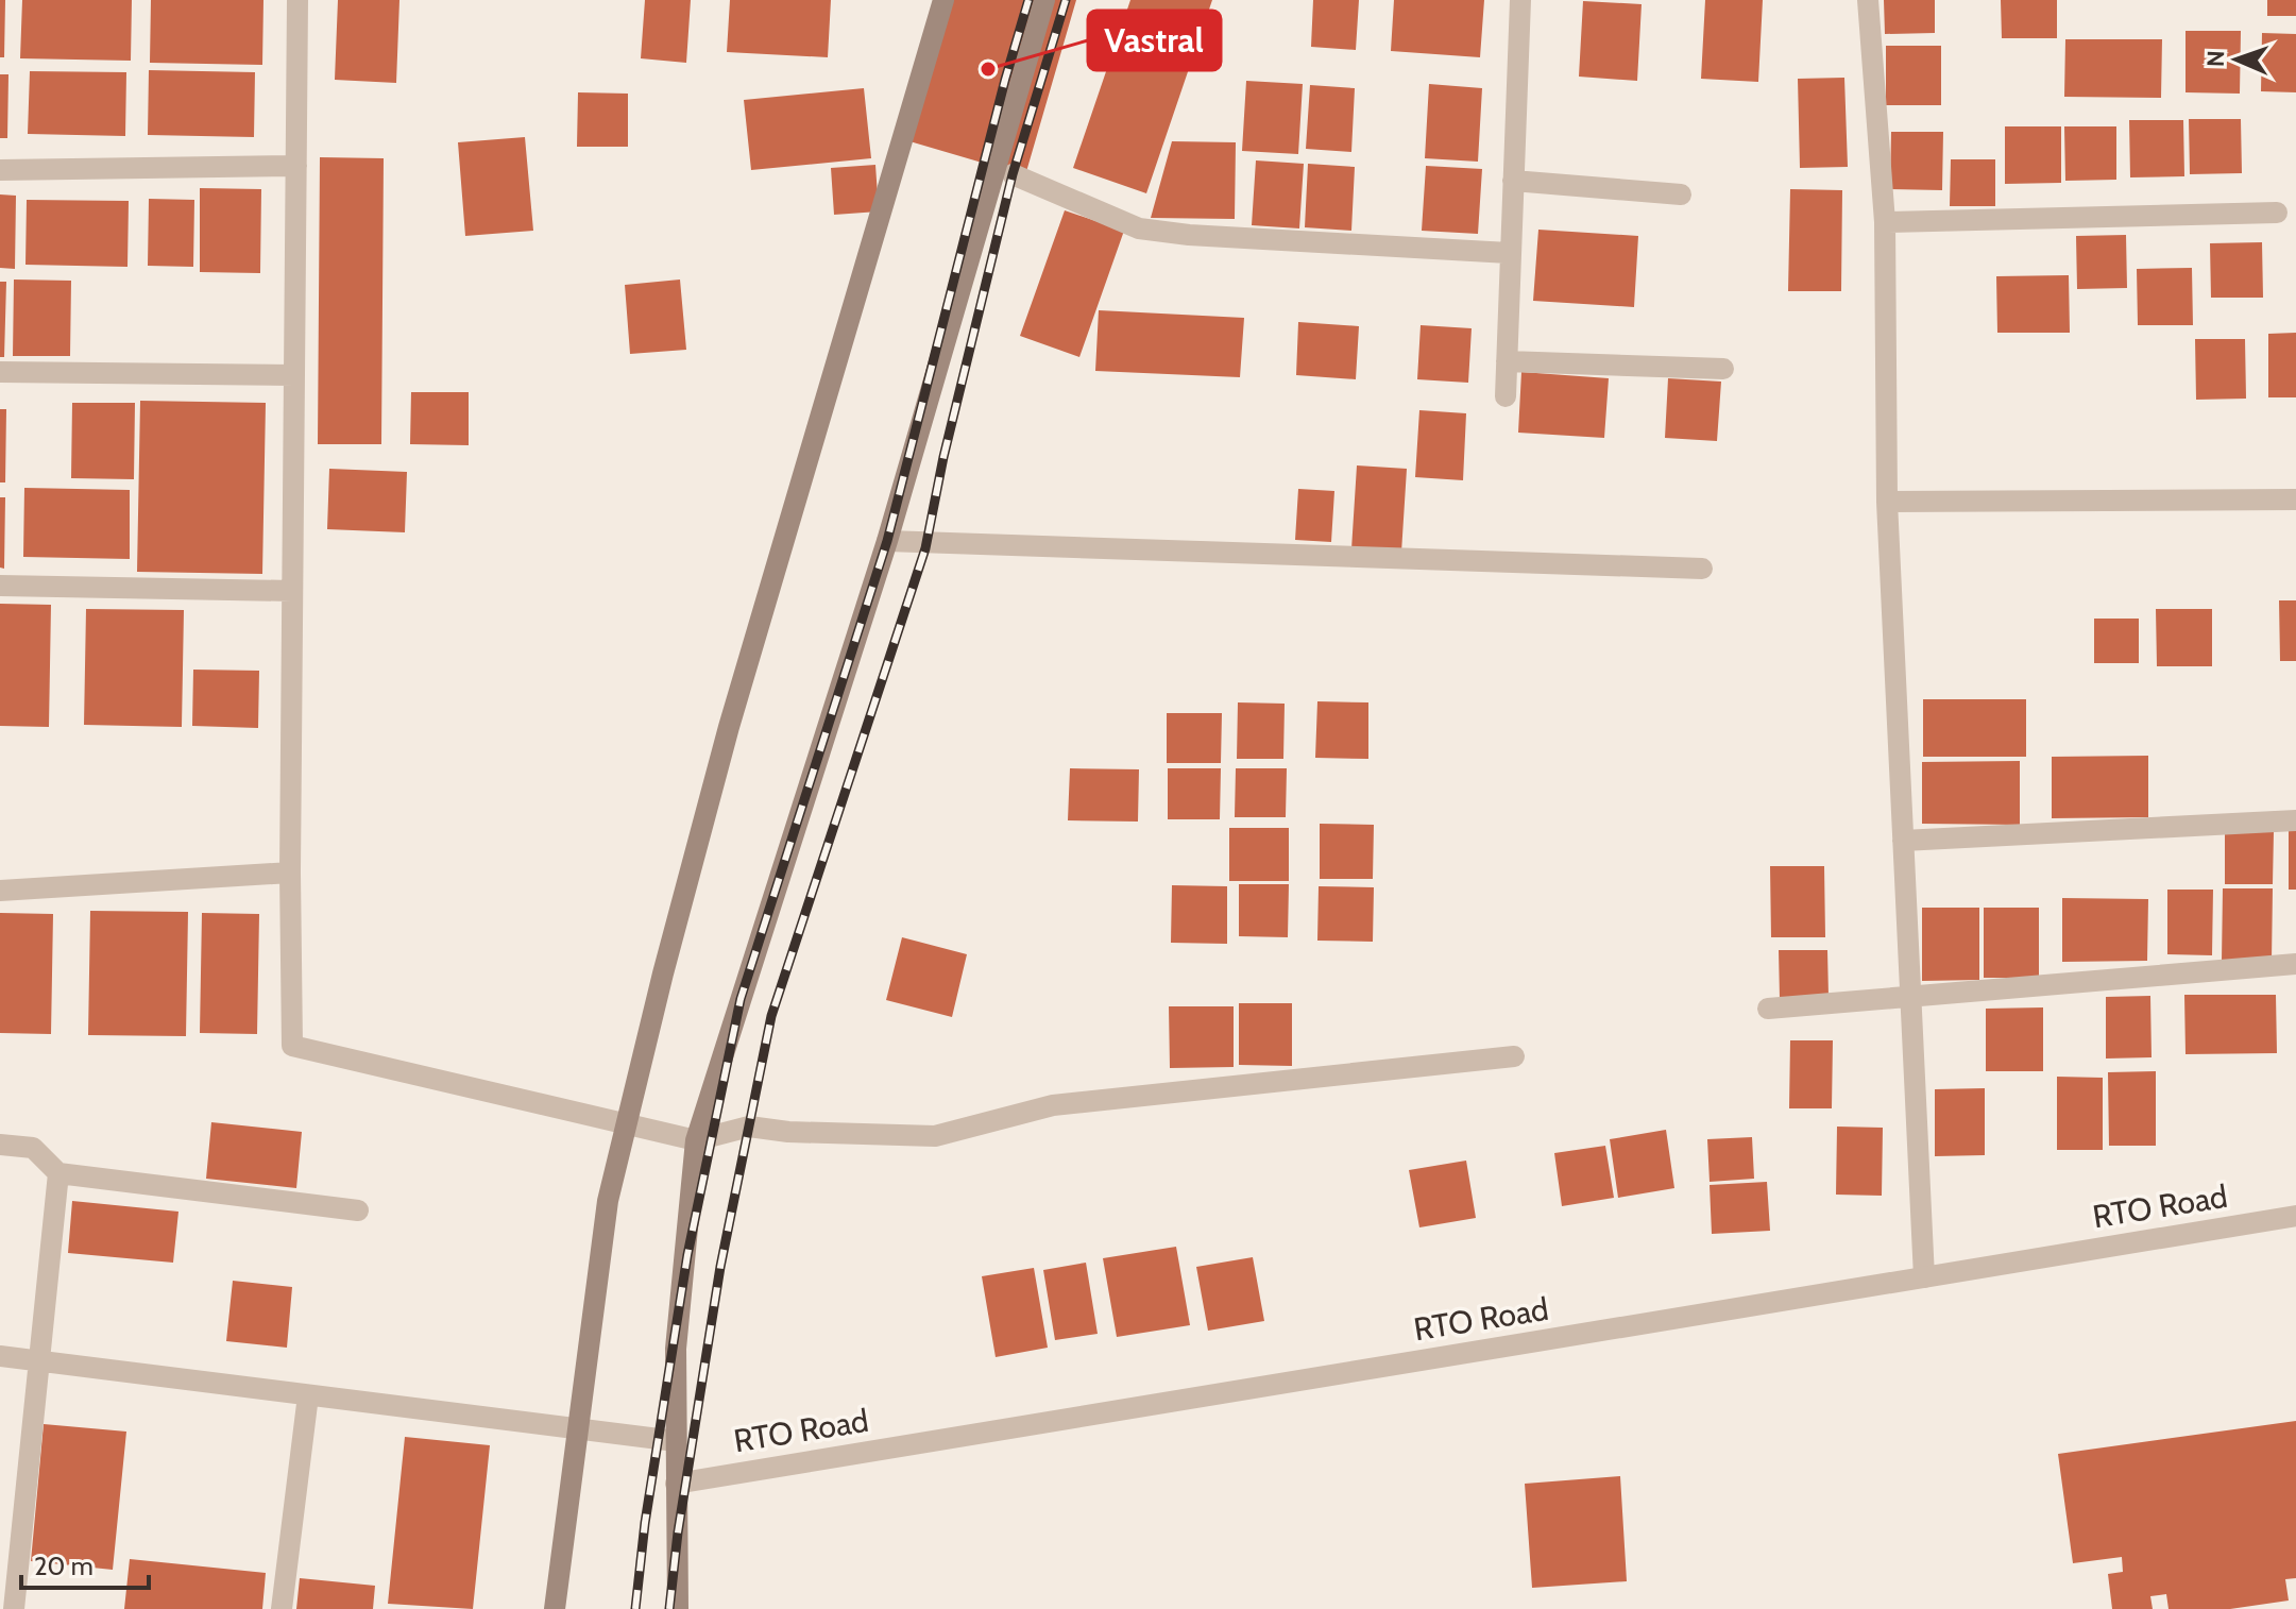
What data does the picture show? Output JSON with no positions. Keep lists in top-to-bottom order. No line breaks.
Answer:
{"streets":{"street":["RTO Road"]},"places":["Vastral"],"scale_bar":"20 m","north":"left"}
